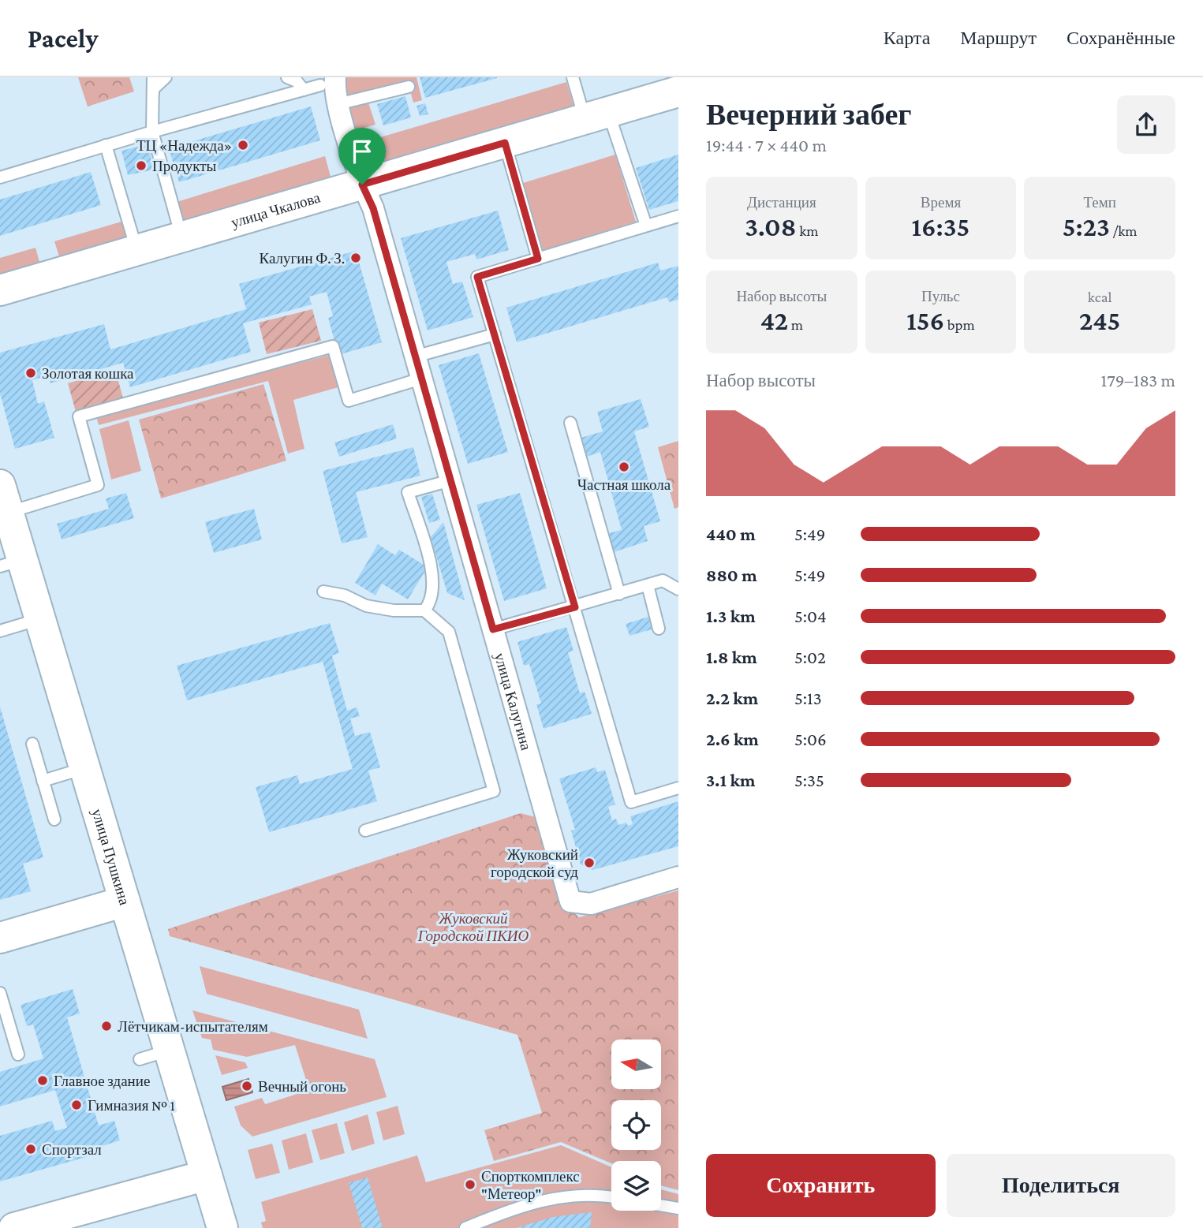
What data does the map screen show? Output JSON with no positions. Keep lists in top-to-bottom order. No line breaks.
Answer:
{"streets":{"street":["улица Чкалова","улица Калугина","улица Пушкина"]},"crossings":[["улица Чкалова","улица Калугина"]],"parks":["Жуковский Городской ПКИО"],"places":["ТЦ «Надежда»","Продукты","Калугин Ф. З.","Золотая кошка","Частная школа","Жуковский городской суд","Лётчикам-испытателям","Главное здание","Вечный огонь","Гимназия № 1","Спортзал","Спорткомплекс \"Метеор\""],"north":"left","page":{"header":"Pacely","nav":["Карта","Маршрут","Сохранённые"],"heading":["Вечерний забег","19:44 · 7 × 440 m"],"stats":[["Дистанция","3.08 km"],["Время","16:35"],["Темп","5:23 /km"],["Набор высоты","42 m"],["Пульс","156 bpm"],["kcal","245"]],"chart":["Набор высоты","179–183 m"],"list":[{"name":"440 m","note":"5:49"},{"name":"880 m","note":"5:49"},{"name":"1.3 km","note":"5:04"},{"name":"1.8 km","note":"5:02"},{"name":"2.2 km","note":"5:13"},{"name":"2.6 km","note":"5:06"},{"name":"3.1 km","note":"5:35"}],"buttons":["Сохранить","Поделиться"]}}
